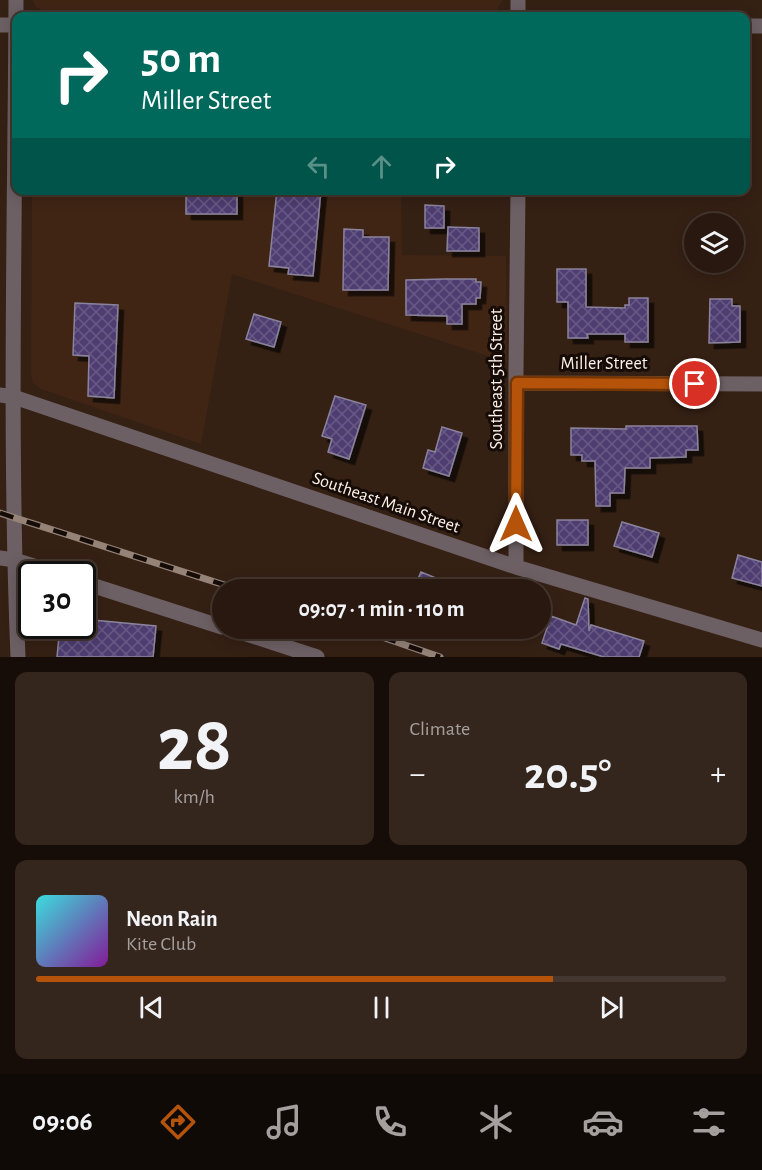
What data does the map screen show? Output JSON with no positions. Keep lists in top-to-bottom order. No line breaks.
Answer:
{"streets":{"street":["Miller Street","Southeast 5th Street","Southeast Main Street"]},"crossings":[["Miller Street","Southeast 5th Street"],["Southeast 5th Street","Southeast Main Street"]],"page":{"turn":["50 m","Miller Street"],"limit":"30","trip":"09:07 · 1 min · 110 m","tile":[["28","km/h"],"Climate"],"heat":["−","20.5°","+"],"song":["Neon Rain","Kite Club"],"tabs":"09:06"}}
